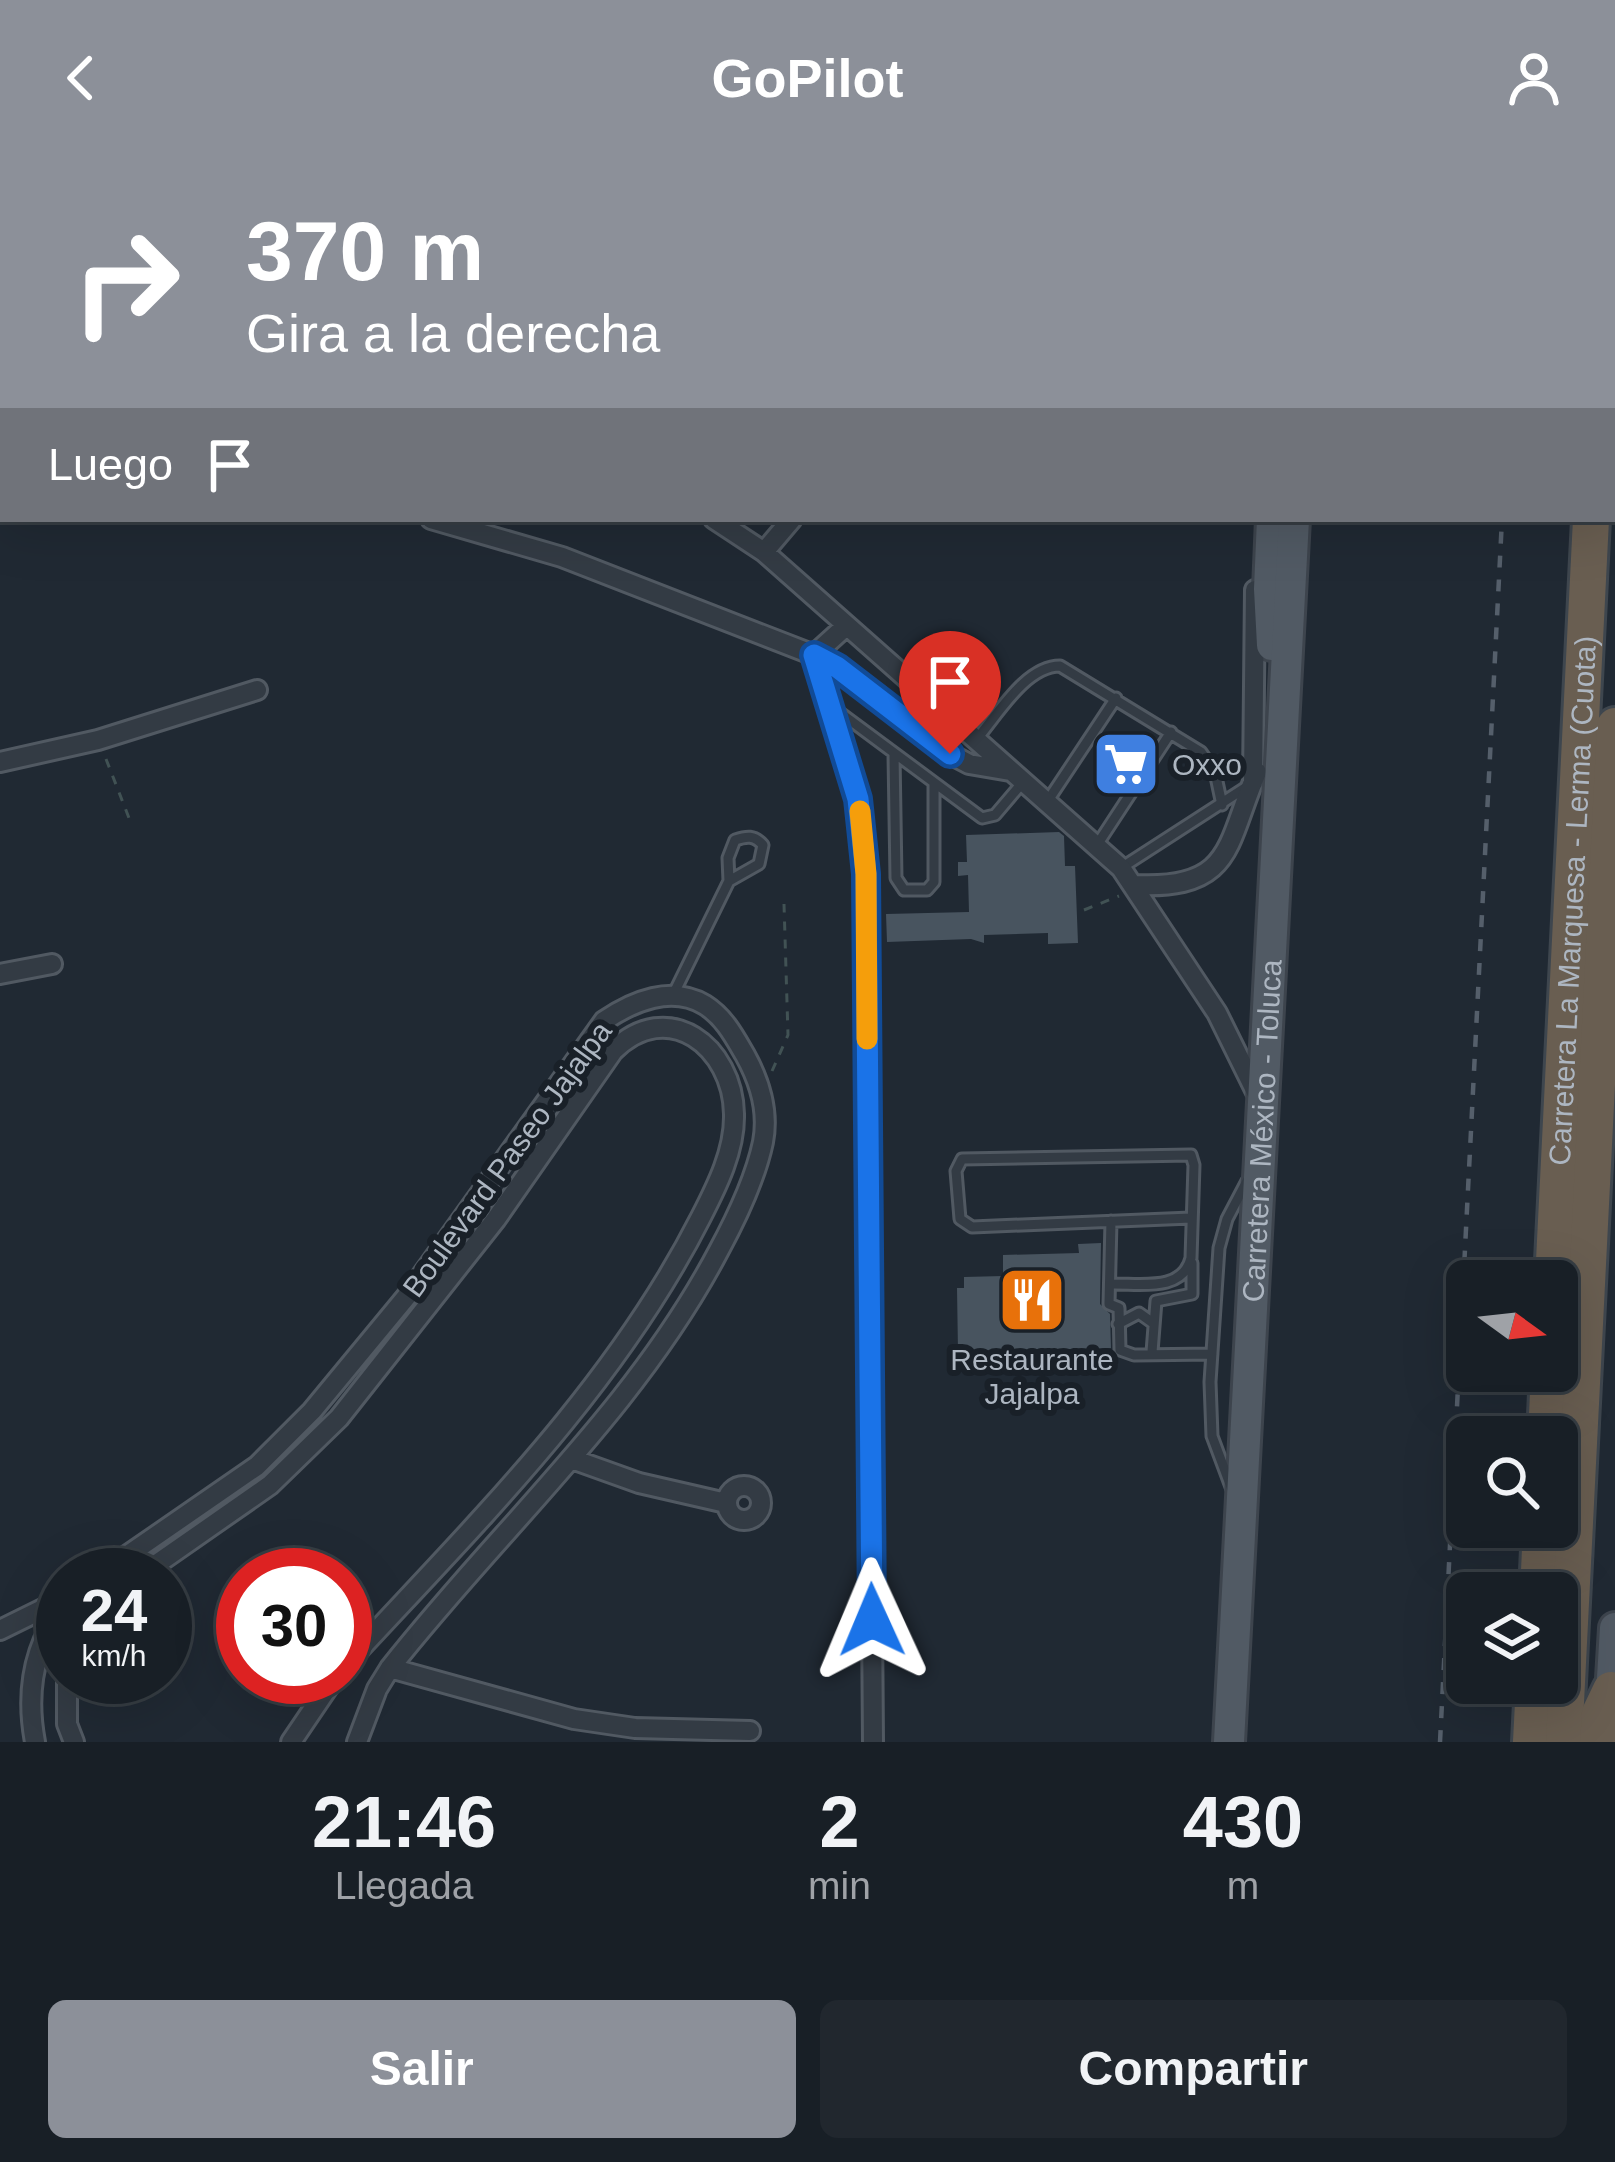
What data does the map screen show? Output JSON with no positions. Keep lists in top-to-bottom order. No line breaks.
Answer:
{"streets":{"highway":["Carretera La Marquesa - Lerma (Cuota)"],"main road":["Carretera México - Toluca"],"street":["Boulevard Paseo Jajalpa"]},"places":{"supermarket":["Oxxo"],"restaurant":["Restaurante Jajalpa"]},"north":"right","page":{"header":"GoPilot","turn":["370 m","Gira a la derecha"],"then":"Luego","speed":"24 km/h","limit":"30","eta":["21:46","Llegada","2","min","430","m"],"buttons":["Salir","Compartir"]}}
